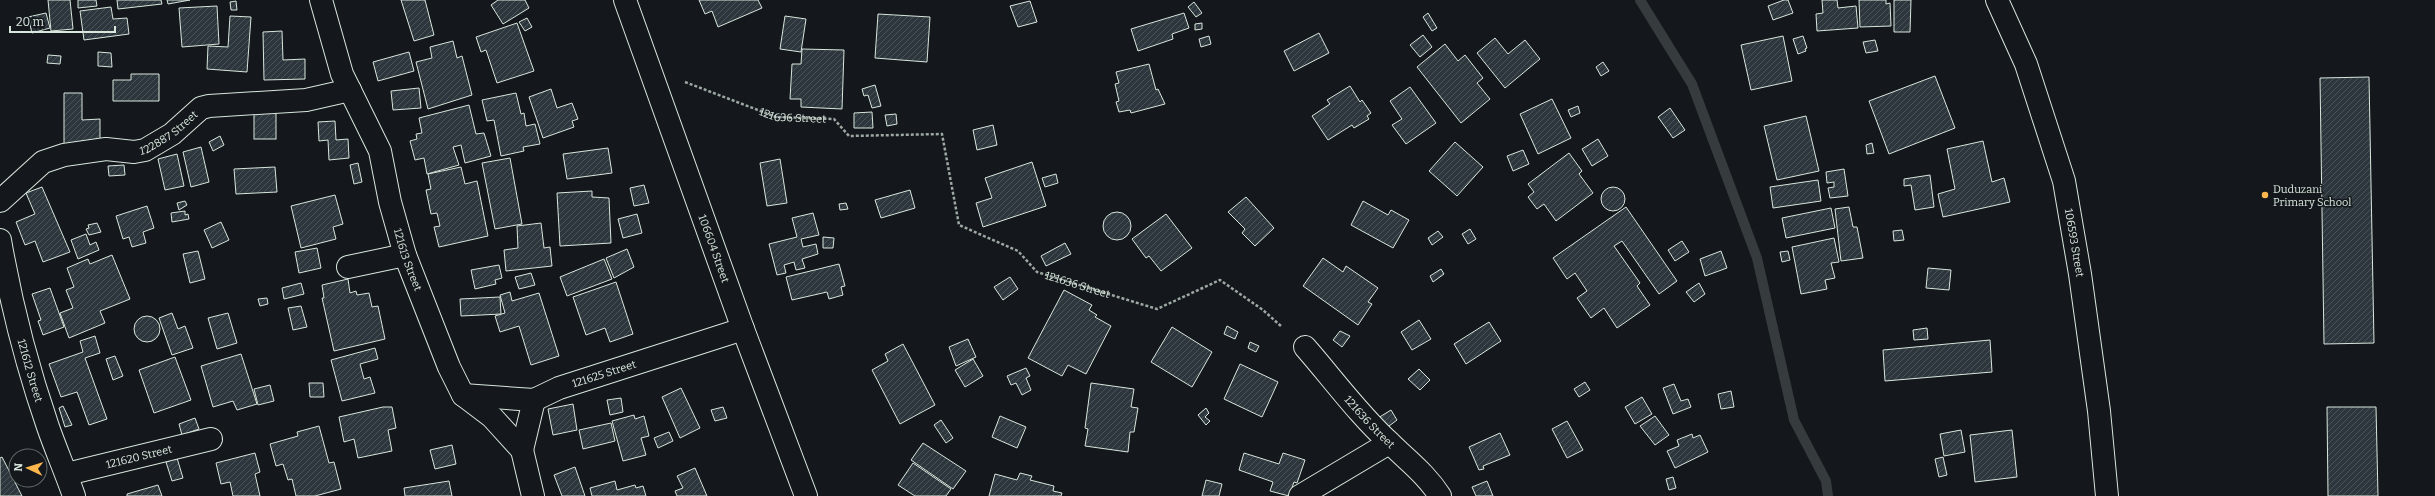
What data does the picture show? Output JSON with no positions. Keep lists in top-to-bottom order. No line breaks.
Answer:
{"streets":{"street":["121636 Street","122887 Street","106593 Street","106604 Street","121613 Street","121612 Street","121625 Street","121620 Street"]},"crossings":[["121636 Street","106604 Street"],["122887 Street","121613 Street"],["106604 Street","121625 Street"],["121613 Street","121625 Street"],["121612 Street","121620 Street"]],"places":["Duduzani Primary School"],"scale_bar":"20 m","north":"left"}
